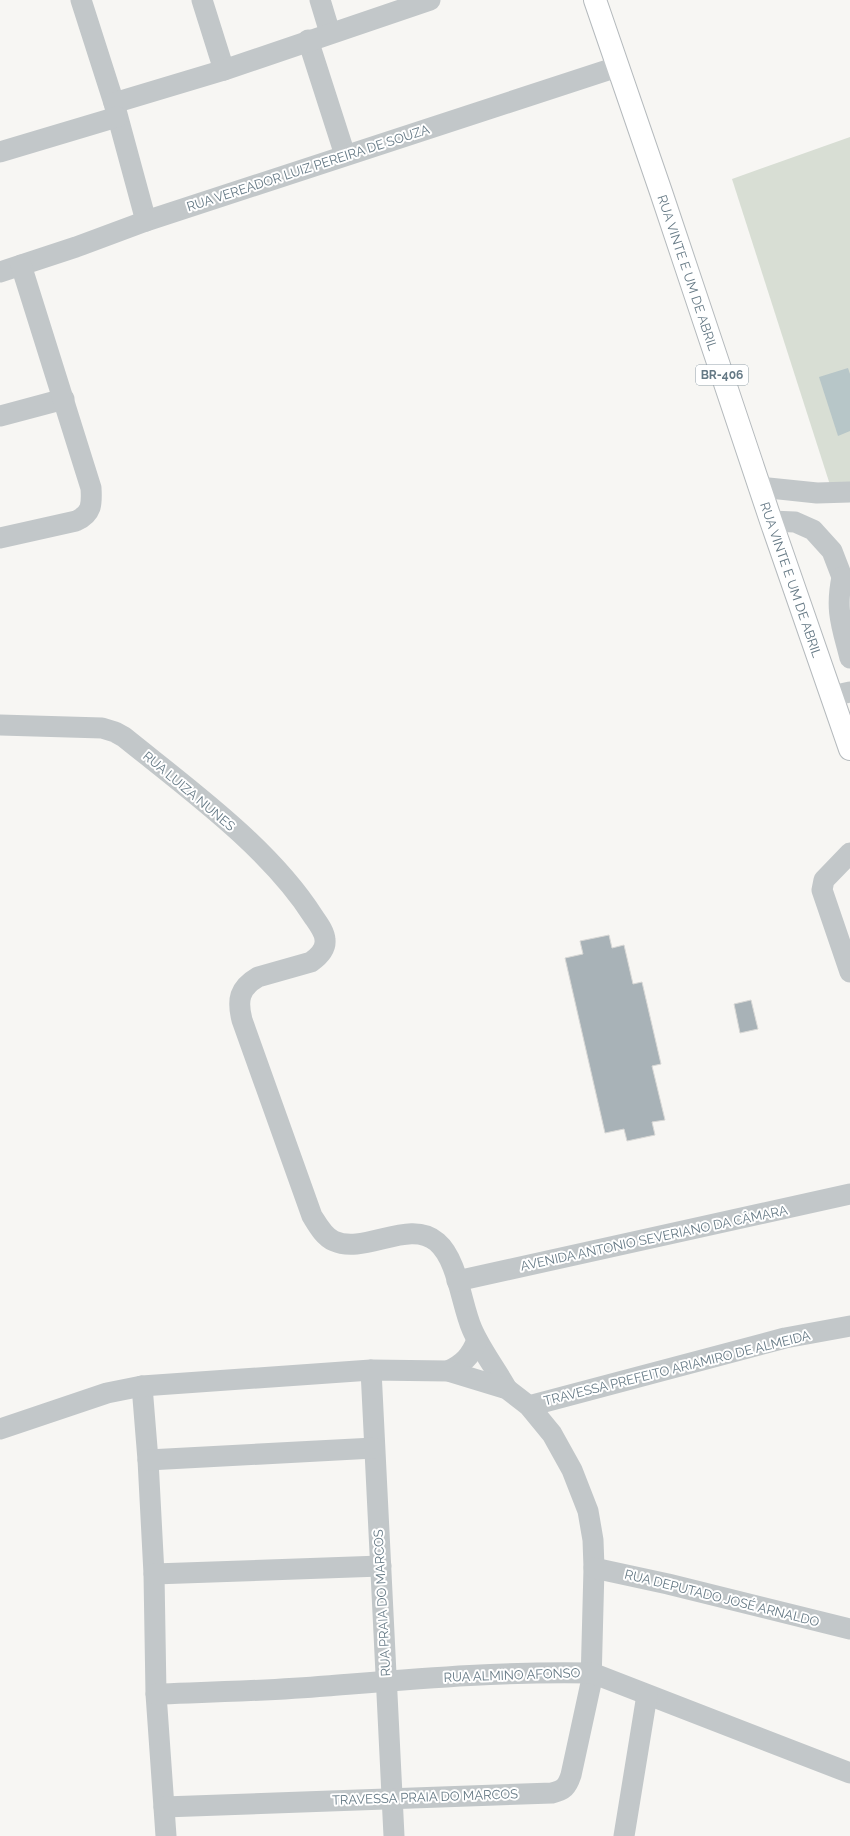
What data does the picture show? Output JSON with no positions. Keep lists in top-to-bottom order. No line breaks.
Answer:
{"streets":{"main road":["RUA VINTE E UM DE ABRIL","BR-406"],"street":["RUA VEREADOR LUIZ PEREIRA DE SOUZA","RUA LUIZA NUNES","AVENIDA ANTONIO SEVERIANO DA CÂMARA","TRAVESSA PREFEITO ARIAMIRO DE ALMEIDA","RUA DEPUTADO JOSÉ ARNALDO","RUA PRAIA DO MARCOS","RUA ALMINO AFONSO","TRAVESSA PRAIA DO MARCOS"]},"crossings":[["RUA VEREADOR LUIZ PEREIRA DE SOUZA","RUA VINTE E UM DE ABRIL"],["RUA LUIZA NUNES","AVENIDA ANTONIO SEVERIANO DA CÂMARA"],["TRAVESSA PREFEITO ARIAMIRO DE ALMEIDA","RUA DEPUTADO JOSÉ ARNALDO"],["TRAVESSA PREFEITO ARIAMIRO DE ALMEIDA","RUA PRAIA DO MARCOS"],["TRAVESSA PREFEITO ARIAMIRO DE ALMEIDA","RUA ALMINO AFONSO"],["TRAVESSA PREFEITO ARIAMIRO DE ALMEIDA","TRAVESSA PRAIA DO MARCOS"],["RUA PRAIA DO MARCOS","RUA ALMINO AFONSO"],["RUA PRAIA DO MARCOS","TRAVESSA PRAIA DO MARCOS"],["RUA ALMINO AFONSO","TRAVESSA PRAIA DO MARCOS"]]}
